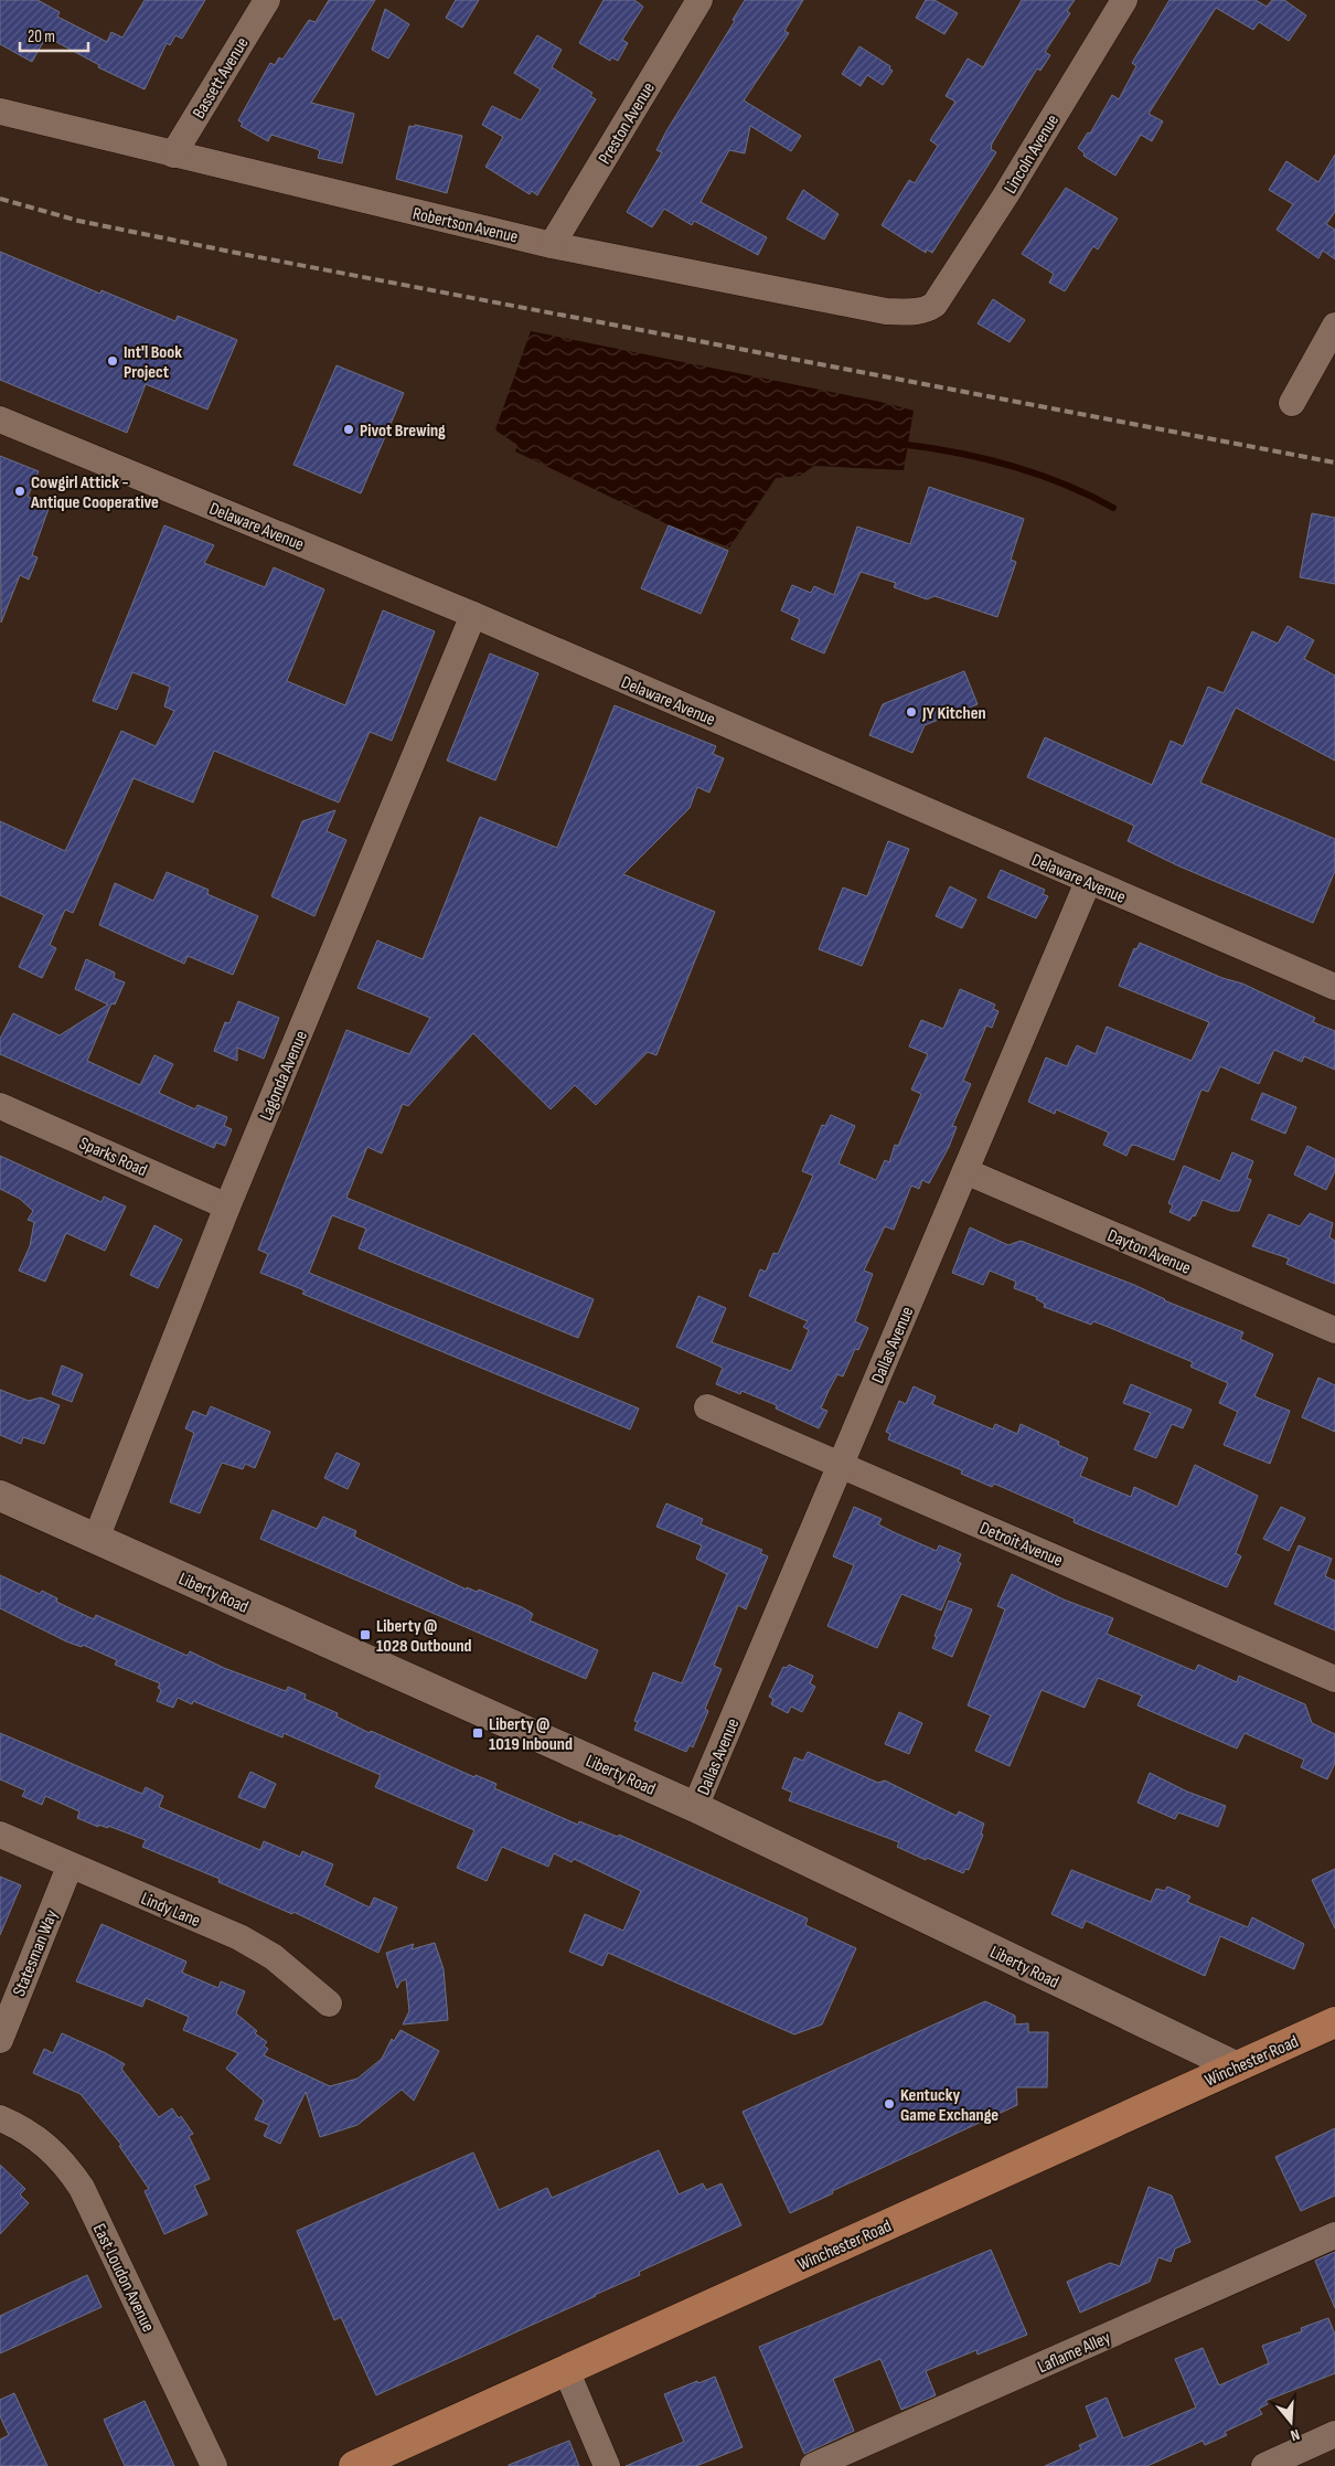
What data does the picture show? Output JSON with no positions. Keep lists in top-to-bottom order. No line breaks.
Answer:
{"streets":{"main road":["Liberty Road","Winchester Road"],"street":["Bassett Avenue","Preston Avenue","Lincoln Avenue","Robertson Avenue","Delaware Avenue","Lagonda Avenue","Sparks Road","Dayton Avenue","Dallas Avenue","Detroit Avenue","Lindy Lane","Statesman Way","East Loudon Avenue","Laflame Alley"]},"crossings":[["Bassett Avenue","Robertson Avenue"],["Preston Avenue","Robertson Avenue"],["Lincoln Avenue","Robertson Avenue"],["Delaware Avenue","Lagonda Avenue"],["Delaware Avenue","Dallas Avenue"],["Lagonda Avenue","Sparks Road"],["Lagonda Avenue","Liberty Road"],["Dayton Avenue","Dallas Avenue"],["Dallas Avenue","Detroit Avenue"],["Dallas Avenue","Liberty Road"],["Liberty Road","Winchester Road"],["Lindy Lane","Statesman Way"]],"places":{"other":["Int'l Book Project","Pivot Brewing","Cowgirl Attick - Antique Cooperative","JY Kitchen","Kentucky Game Exchange"],"transit":["Liberty @ 1028 Outbound","Liberty @ 1019 Inbound"]},"scale_bar":"20 m","north":"bottom"}
